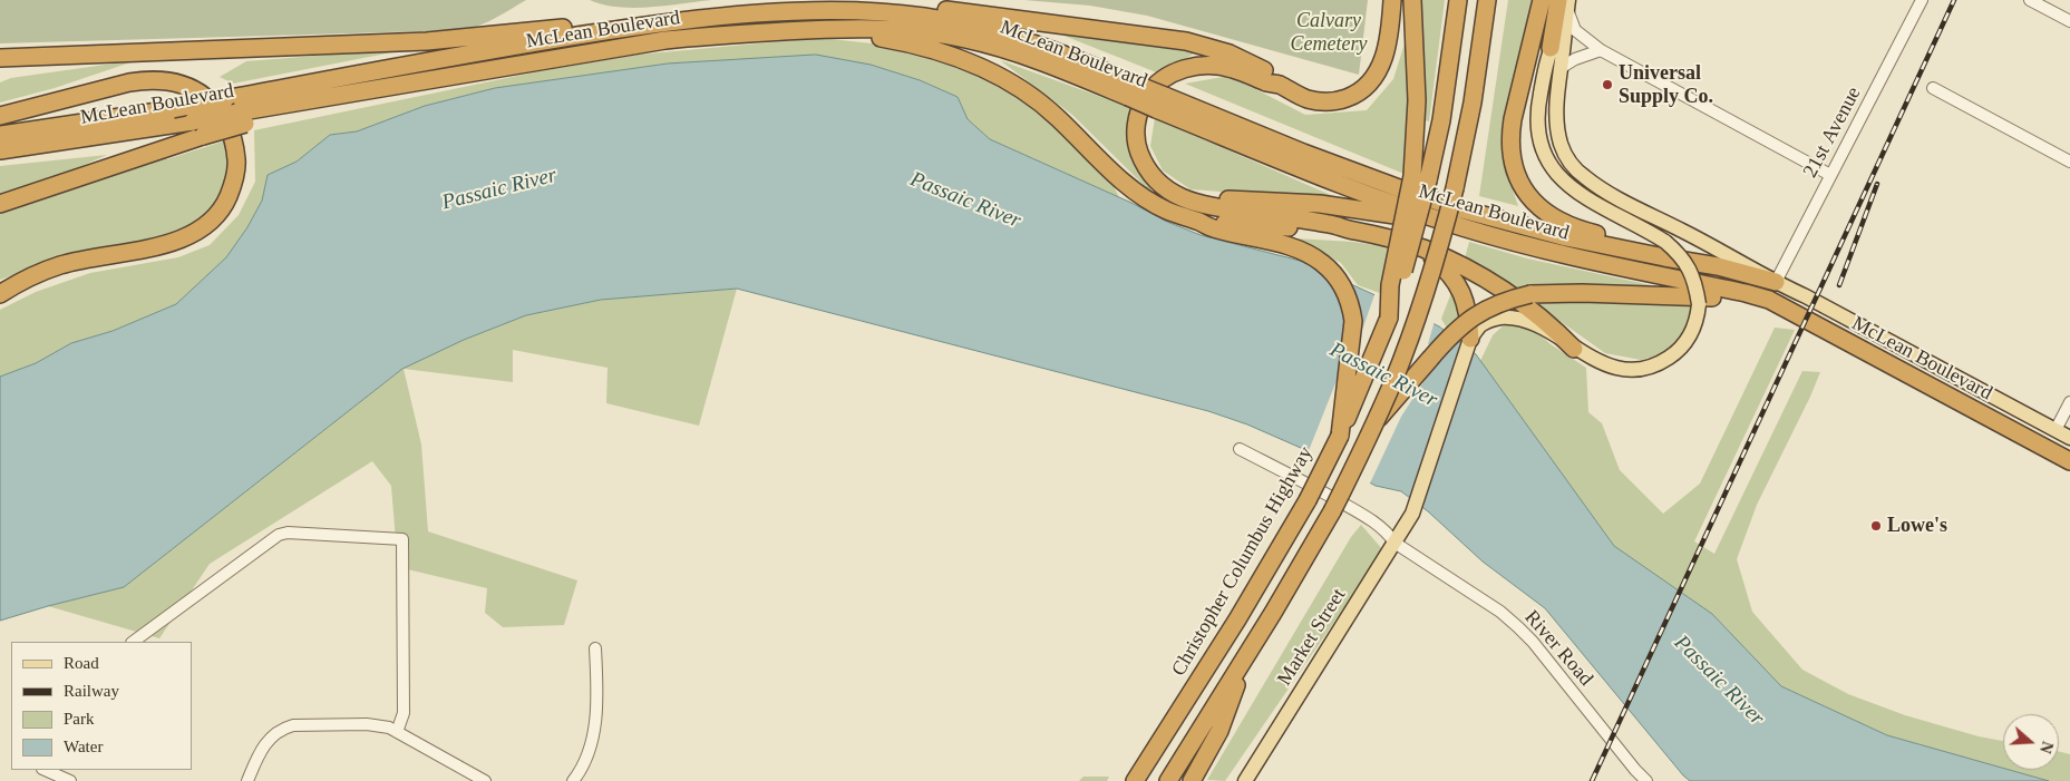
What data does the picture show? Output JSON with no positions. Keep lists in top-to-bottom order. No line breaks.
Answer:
{"streets":{"highway":["McLean Boulevard","Christopher Columbus Highway"],"main road":["Market Street"],"street":["21st Avenue","River Road"]},"crossings":[["McLean Boulevard","21st Avenue"],["Market Street","River Road"]],"water":["Passaic River"],"parks":["Calvary Cemetery"],"places":["Universal Supply Co.","Lowe's"],"legend":["Road","Railway","Park","Water"],"north":"right"}
